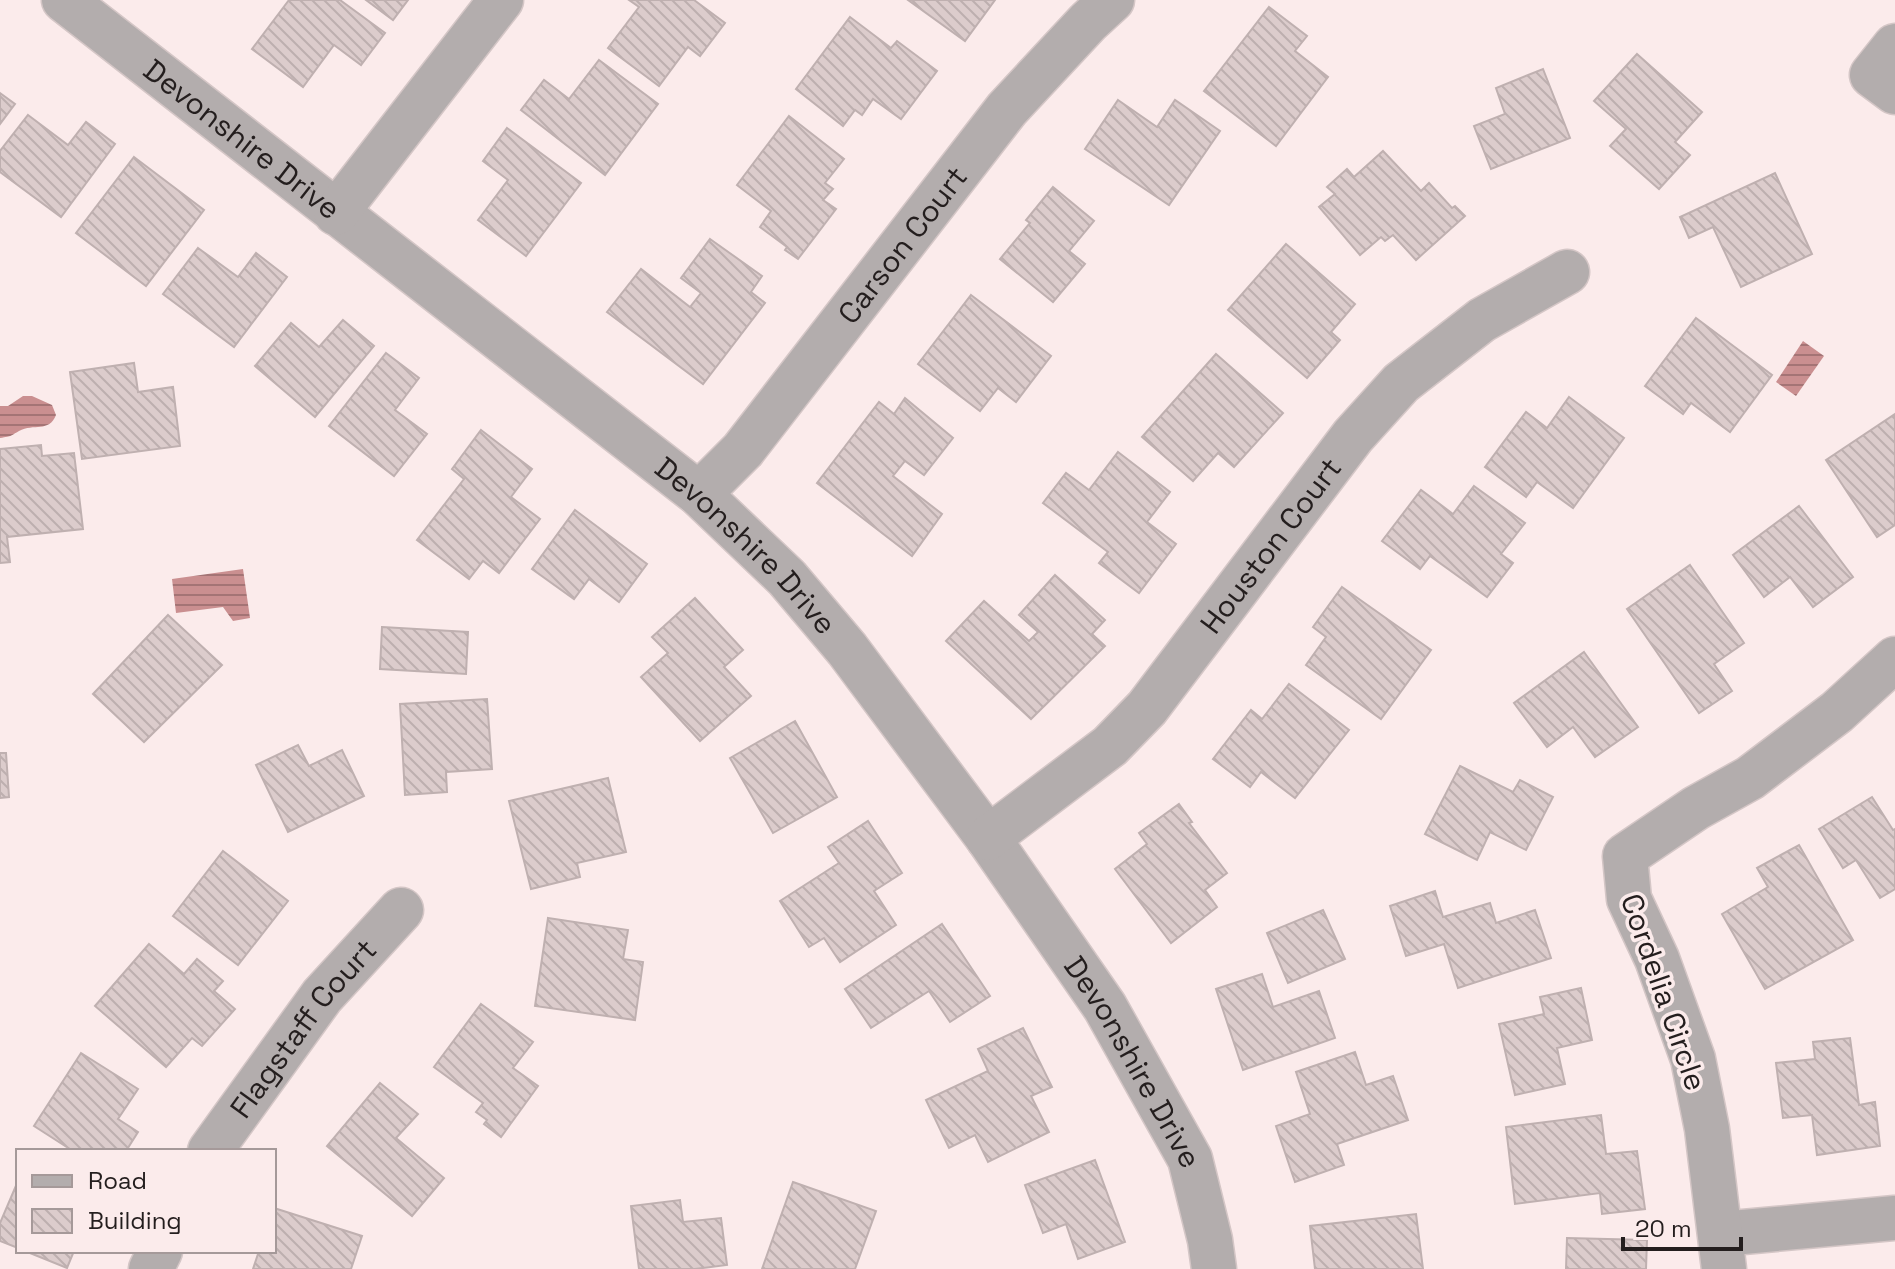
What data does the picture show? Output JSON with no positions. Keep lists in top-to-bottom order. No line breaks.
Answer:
{"streets":{"street":["Devonshire Drive","Carson Court","Houston Court","Cordelia Circle","Flagstaff Court"]},"crossings":[["Devonshire Drive","Carson Court"],["Devonshire Drive","Houston Court"]],"legend":["Road","Building"],"scale_bar":"20 m"}
